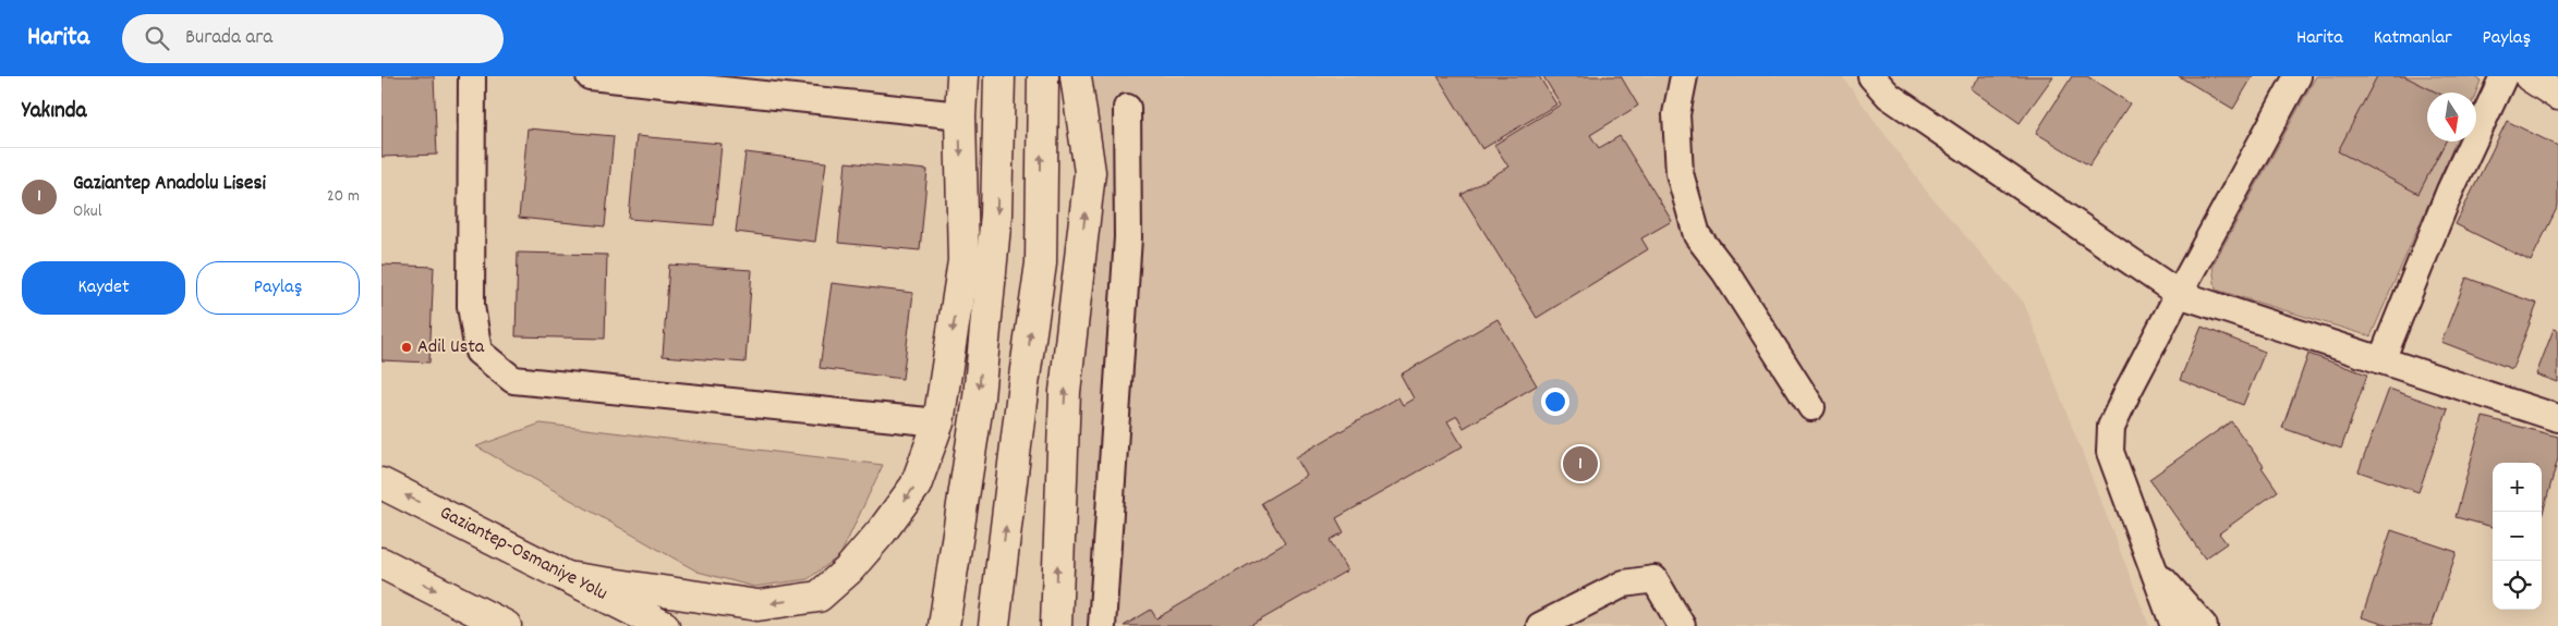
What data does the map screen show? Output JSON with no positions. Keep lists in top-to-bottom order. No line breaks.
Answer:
{"streets":{"main road":["Gaziantep-Osmaniye Yolu"]},"places":["Adil Usta"],"north":"bottom","page":{"header":"Harita","search":"Burada ara","nav":["Harita","Katmanlar","Paylaş"],"heading":"Yakında","list":[{"mark":"1","name":"Gaziantep Anadolu Lisesi","note":"Okul","value":"20 m"}],"buttons":["Kaydet","Paylaş"],"pins":"1","map_buttons":["+","−"]}}
